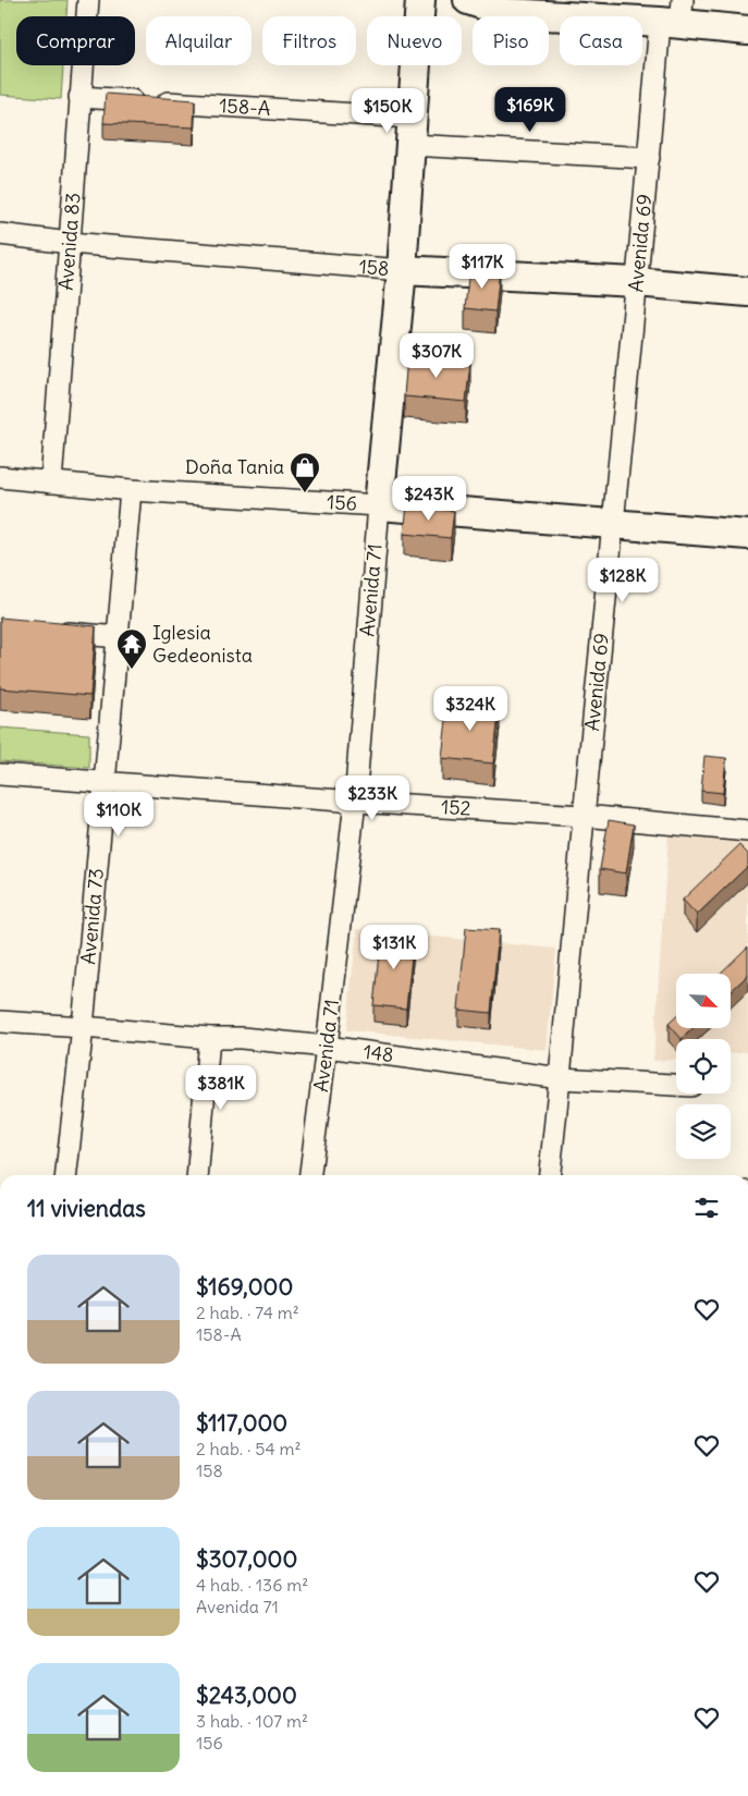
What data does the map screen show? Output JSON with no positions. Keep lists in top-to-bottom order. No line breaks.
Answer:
{"streets":{"main road":["158","156","Avenida 71"],"street":["158-A","Avenida 83","Avenida 69","152","Avenida 73","148"]},"crossings":[["158-A","Avenida 83"],["158-A","Avenida 69"],["158-A","Avenida 71"],["Avenida 83","158"],["Avenida 83","156"],["Avenida 69","158"],["Avenida 69","156"],["Avenida 69","152"],["Avenida 69","148"],["158","Avenida 71"],["156","Avenida 71"],["156","Avenida 73"],["Avenida 71","152"],["Avenida 71","148"],["152","Avenida 73"],["Avenida 73","148"]],"places":{"shop":["Doña Tania"],"temple":["Iglesia Gedeonista"]},"north":"bottom right","page":{"chip":["Comprar","Alquilar","Filtros","Nuevo","Piso","Casa"],"price":["$169K","$150K","$117K","$307K","$243K","$128K","$324K","$233K","$110K","$131K","$381K"],"heading":"11 viviendas","list":[{"name":"$169,000","note":"2 hab. · 74 m² · 158-A"},{"name":"$117,000","note":"2 hab. · 54 m² · 158"},{"name":"$307,000","note":"4 hab. · 136 m² · Avenida 71"},{"name":"$243,000","note":"3 hab. · 107 m² · 156"}]}}
